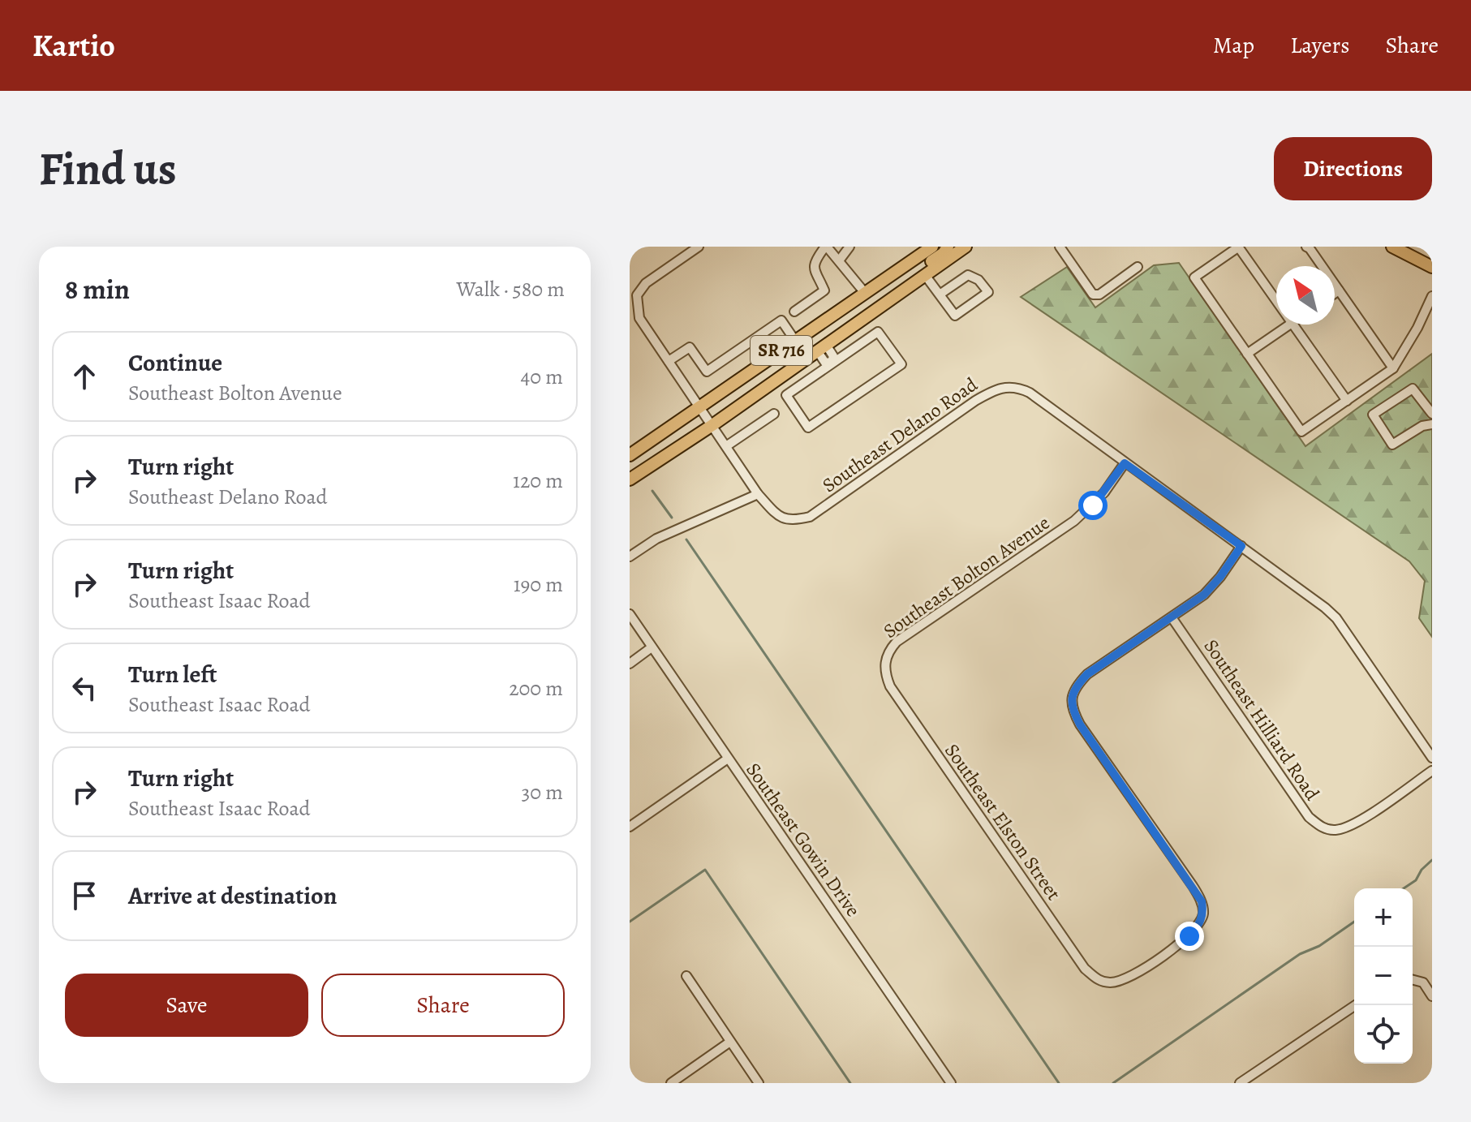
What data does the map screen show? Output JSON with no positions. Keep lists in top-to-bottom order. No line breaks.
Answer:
{"streets":{"main road":["SR 716"],"street":["Southeast Delano Road","Southeast Bolton Avenue","Southeast Hilliard Road","Southeast Elston Street","Southeast Gowin Drive"]},"crossings":[["SR 716","Southeast Delano Road"],["Southeast Delano Road","Southeast Bolton Avenue"],["Southeast Bolton Avenue","Southeast Elston Street"],["Southeast Hilliard Road","Southeast Elston Street"]],"north":"top left","page":{"header":"Kartio","nav":["Map","Layers","Share"],"buttons":["Directions",["Save","Share"]],"title":"Find us","heading":["8 min","Walk · 580 m"],"list":[["Continue","Southeast Bolton Avenue","40 m"],["Turn right","Southeast Delano Road","120 m"],["Turn right","Southeast Isaac Road","190 m"],["Turn left","Southeast Isaac Road","200 m"],["Turn right","Southeast Isaac Road","30 m"],"Arrive at destination"],"map_buttons":["+","−"]}}
